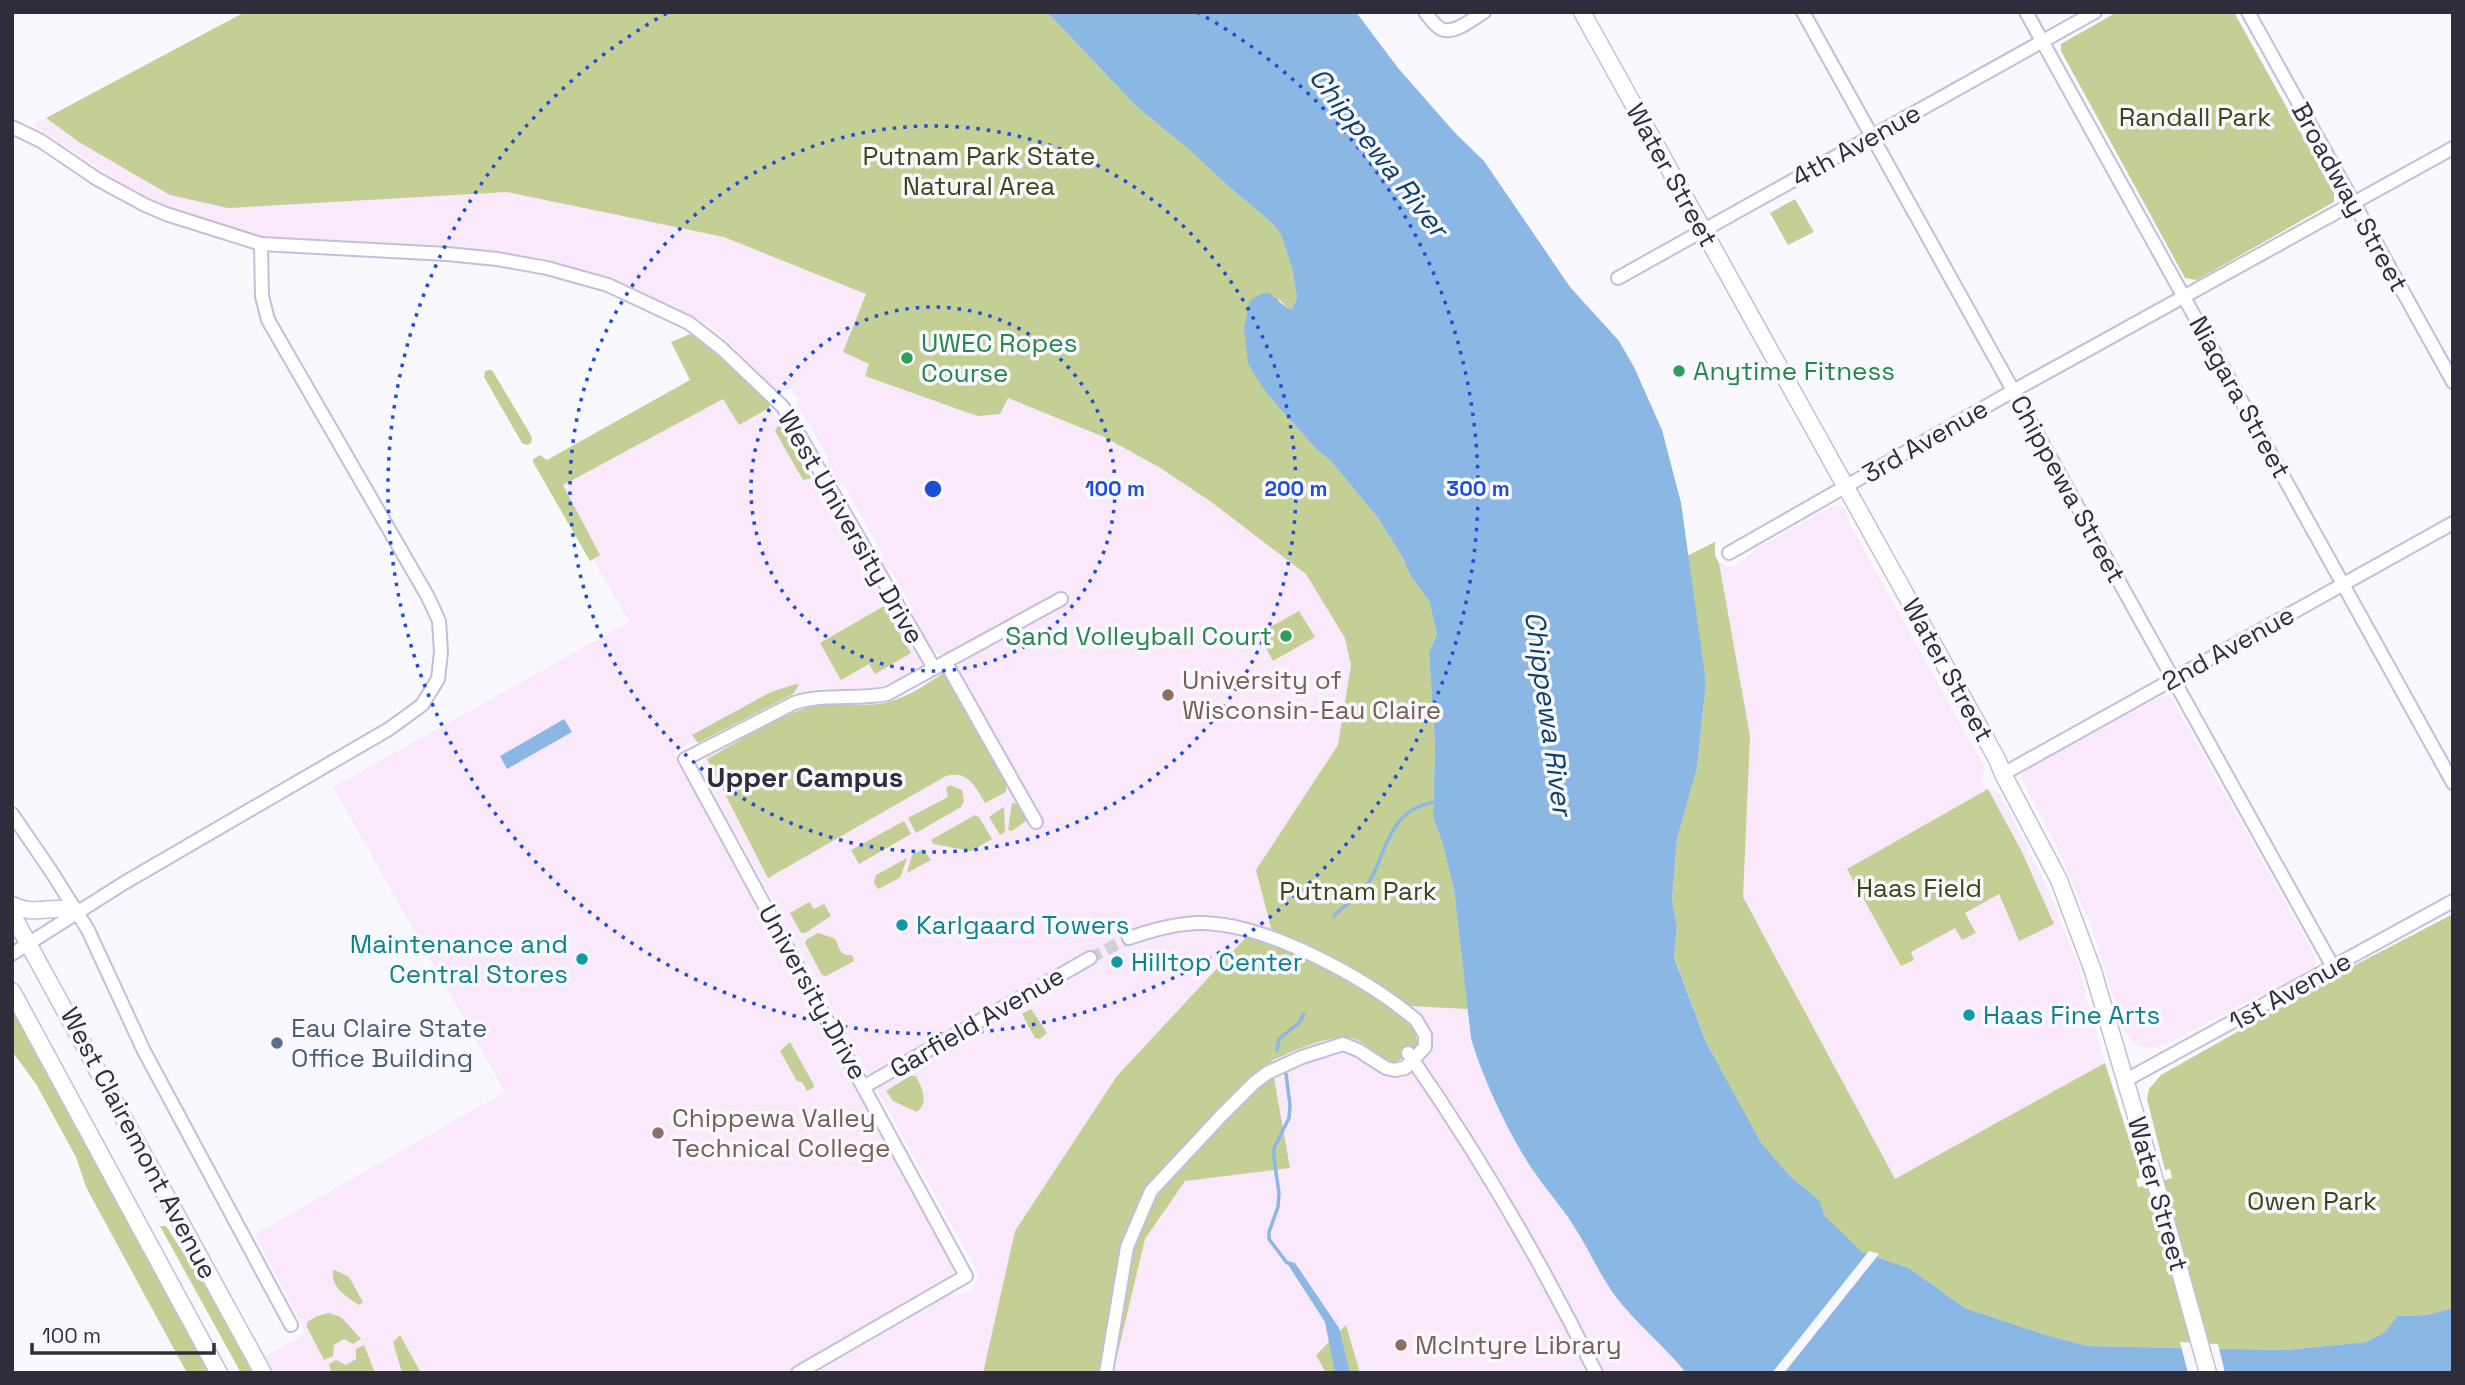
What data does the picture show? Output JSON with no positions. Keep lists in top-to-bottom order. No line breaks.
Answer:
{"streets":{"main road":["Water Street","West Clairemont Avenue"],"street":["4th Avenue","Broadway Street","Niagara Street","3rd Avenue","Chippewa Street","West University Drive","2nd Avenue","1st Avenue","University Drive","Garfield Avenue"]},"crossings":[["4th Avenue","Water Street"],["4th Avenue","Niagara Street"],["4th Avenue","Chippewa Street"],["Water Street","3rd Avenue"],["Water Street","2nd Avenue"],["Water Street","1st Avenue"],["Broadway Street","3rd Avenue"],["Niagara Street","3rd Avenue"],["Niagara Street","2nd Avenue"],["3rd Avenue","Chippewa Street"],["Chippewa Street","2nd Avenue"],["Chippewa Street","1st Avenue"],["West University Drive","University Drive"],["University Drive","Garfield Avenue"]],"districts":["Upper Campus"],"water":["Chippewa River"],"parks":["Randall Park","Putnam Park State Natural Area","Haas Field","Putnam Park","Owen Park"],"places":["UWEC Ropes Course","Anytime Fitness","Sand Volleyball Court","University of Wisconsin-Eau Claire","Karlgaard Towers","Maintenance and Central Stores","Hilltop Center","Haas Fine Arts","Eau Claire State Office Building","Chippewa Valley Technical College","McIntyre Library"],"scale_bar":"100 m","rings":["100 m","200 m","300 m"]}
